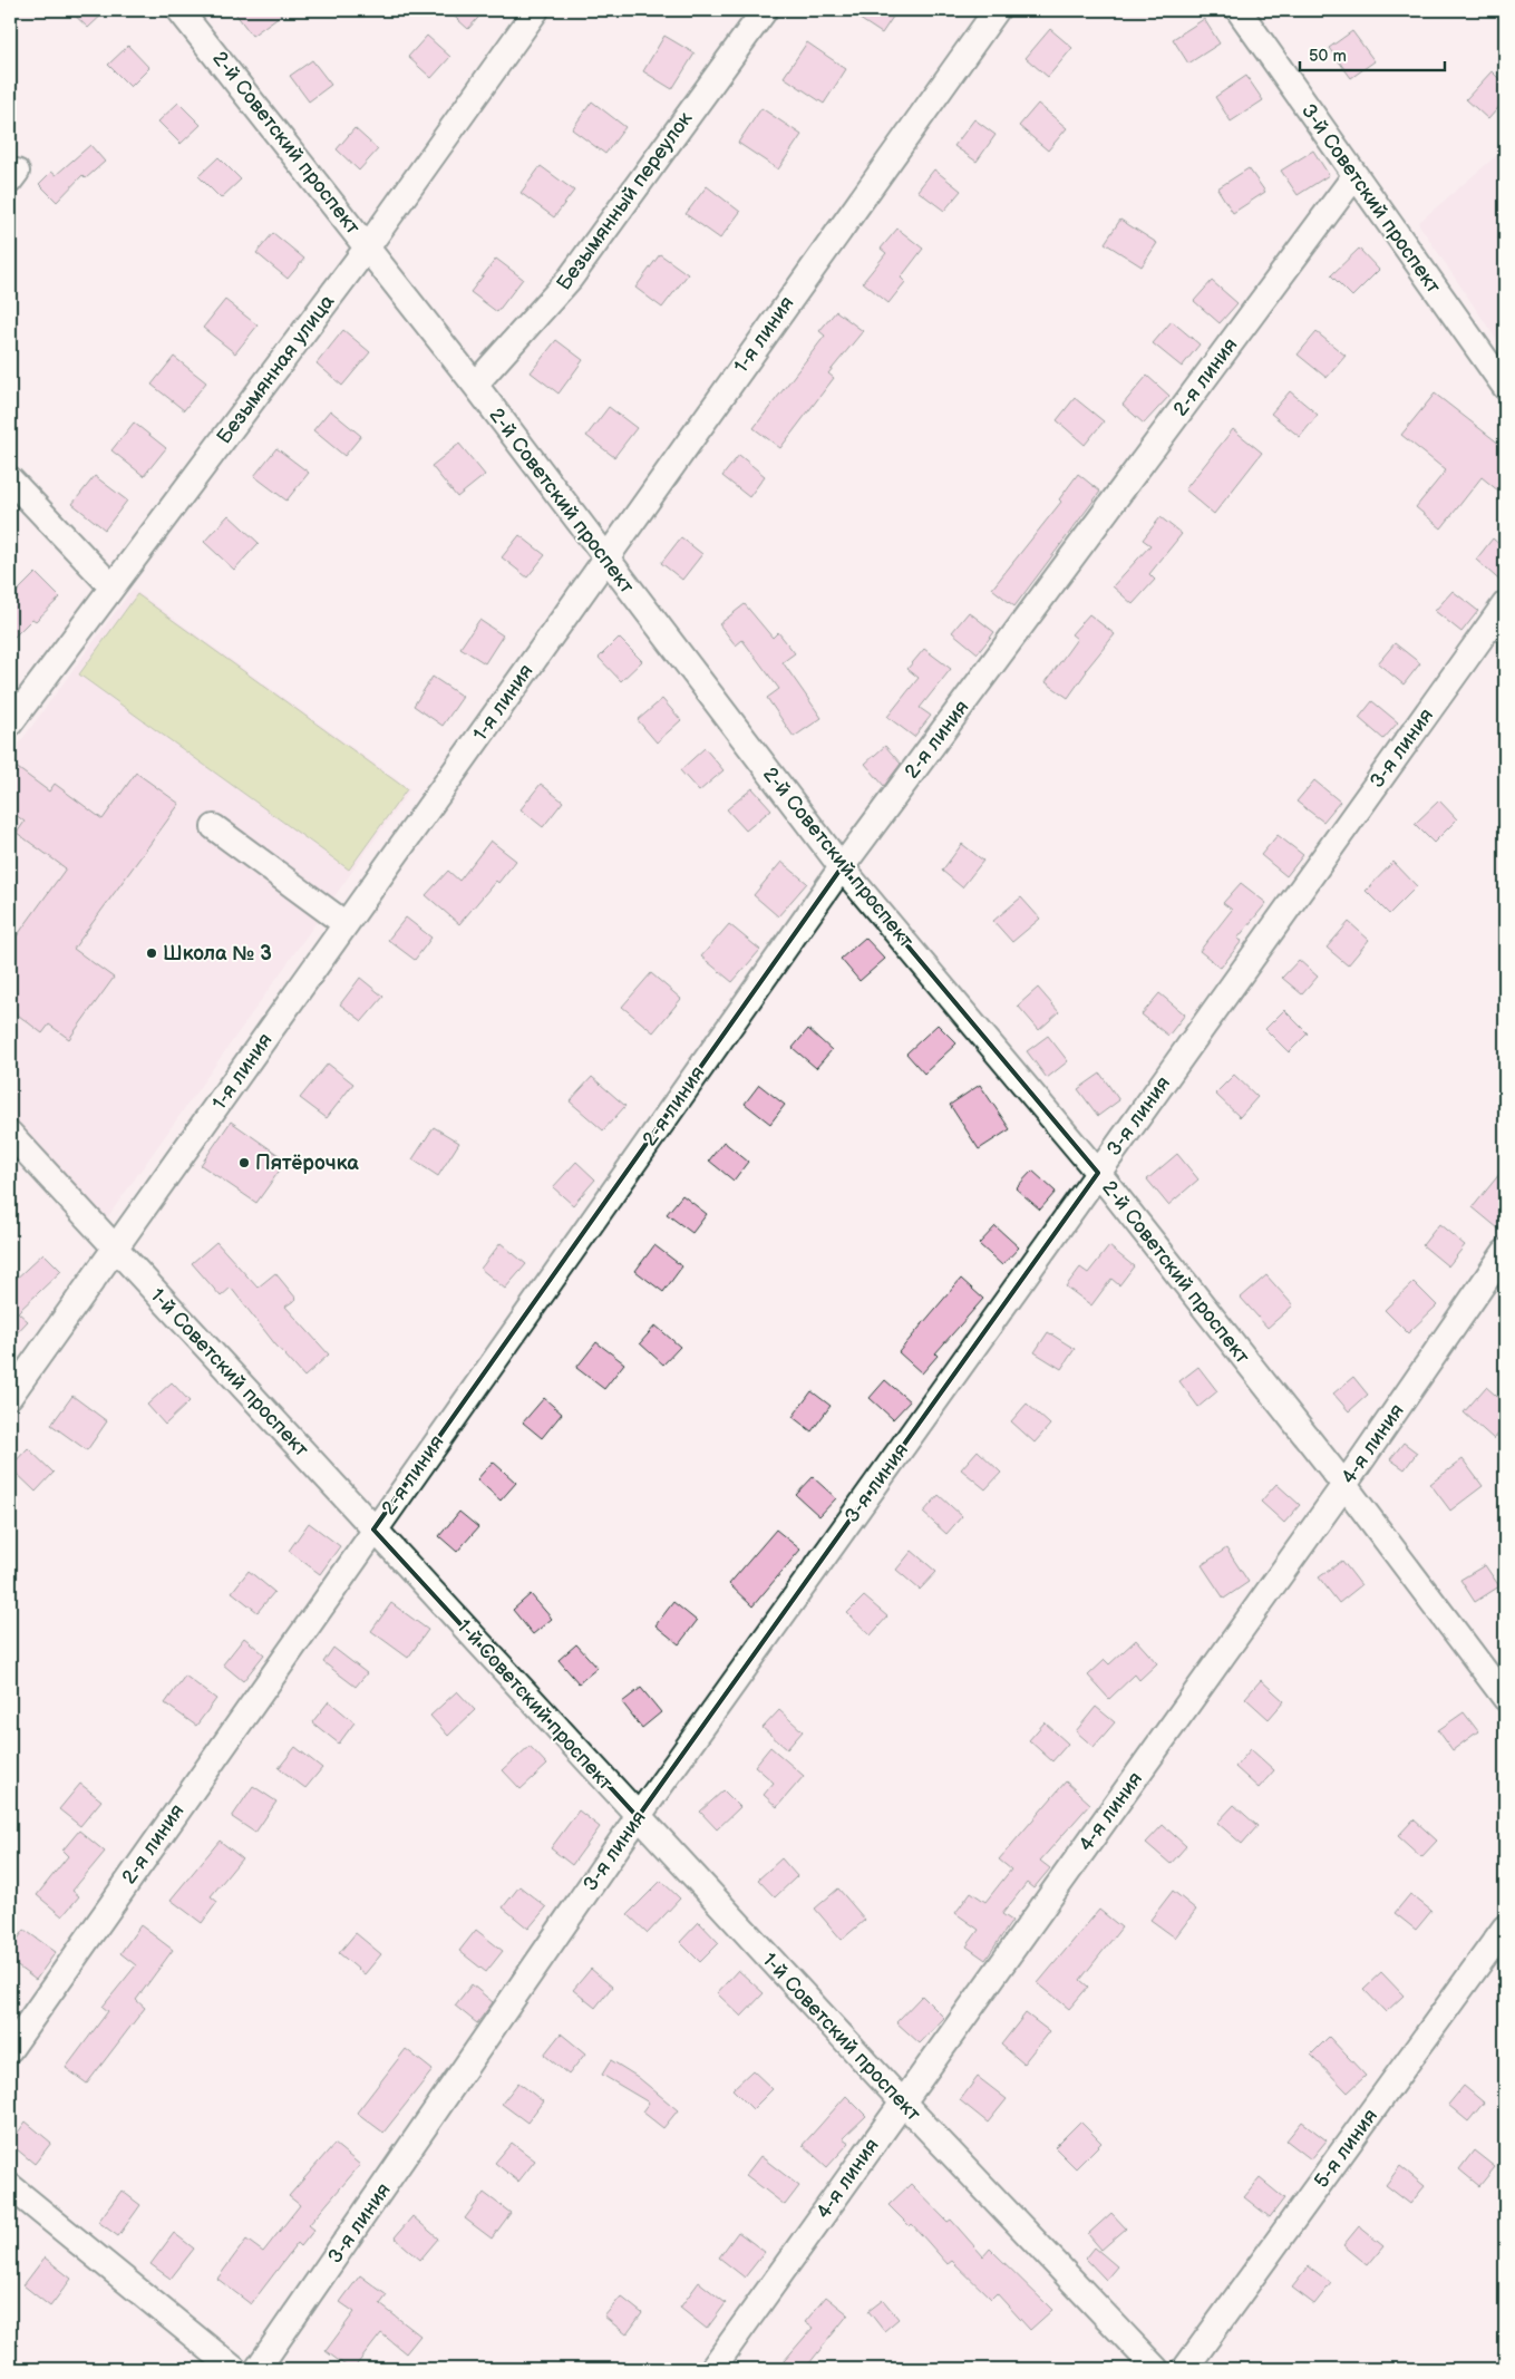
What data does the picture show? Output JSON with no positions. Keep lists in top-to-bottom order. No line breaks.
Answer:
{"streets":{"street":["2-й Советский проспект","3-й Советский проспект","Безымянный переулок","1-я линия","Безымянная улица","2-я линия","3-я линия","1-й Советский проспект","4-я линия","5-я линия"]},"crossings":[["2-й Советский проспект","Безымянный переулок"],["2-й Советский проспект","1-я линия"],["2-й Советский проспект","Безымянная улица"],["2-й Советский проспект","2-я линия"],["2-й Советский проспект","3-я линия"],["2-й Советский проспект","4-я линия"],["3-й Советский проспект","2-я линия"],["1-я линия","1-й Советский проспект"],["2-я линия","1-й Советский проспект"],["3-я линия","1-й Советский проспект"],["1-й Советский проспект","4-я линия"]],"places":["Школа № 3","Пятёрочка"],"scale_bar":"50 m"}
